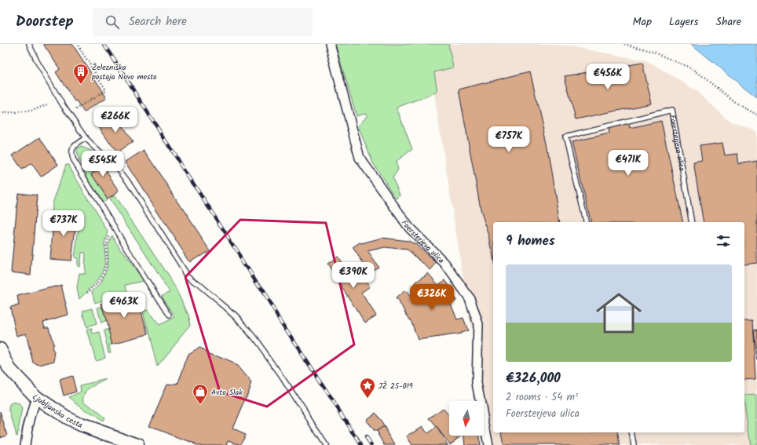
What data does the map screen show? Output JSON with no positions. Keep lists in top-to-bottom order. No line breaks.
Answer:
{"streets":{"main road":["Ljubljanska cesta"],"street":["Foersterjeva ulica"]},"places":{"building":["Železniška postaja Novo mesto"],"place":["JŽ 25-019"],"shop":["Avto Slak"]},"north":"bottom","page":{"header":"Doorstep","search":"Search here","nav":["Map","Layers","Share"],"price":["€456K","€266K","€757K","€471K","€545K","€737K","€390K","€326K","€463K"],"heading":"9 homes","list":[{"name":"€326,000","note":"2 rooms · 54 m² · Foersterjeva ulica"}]}}
